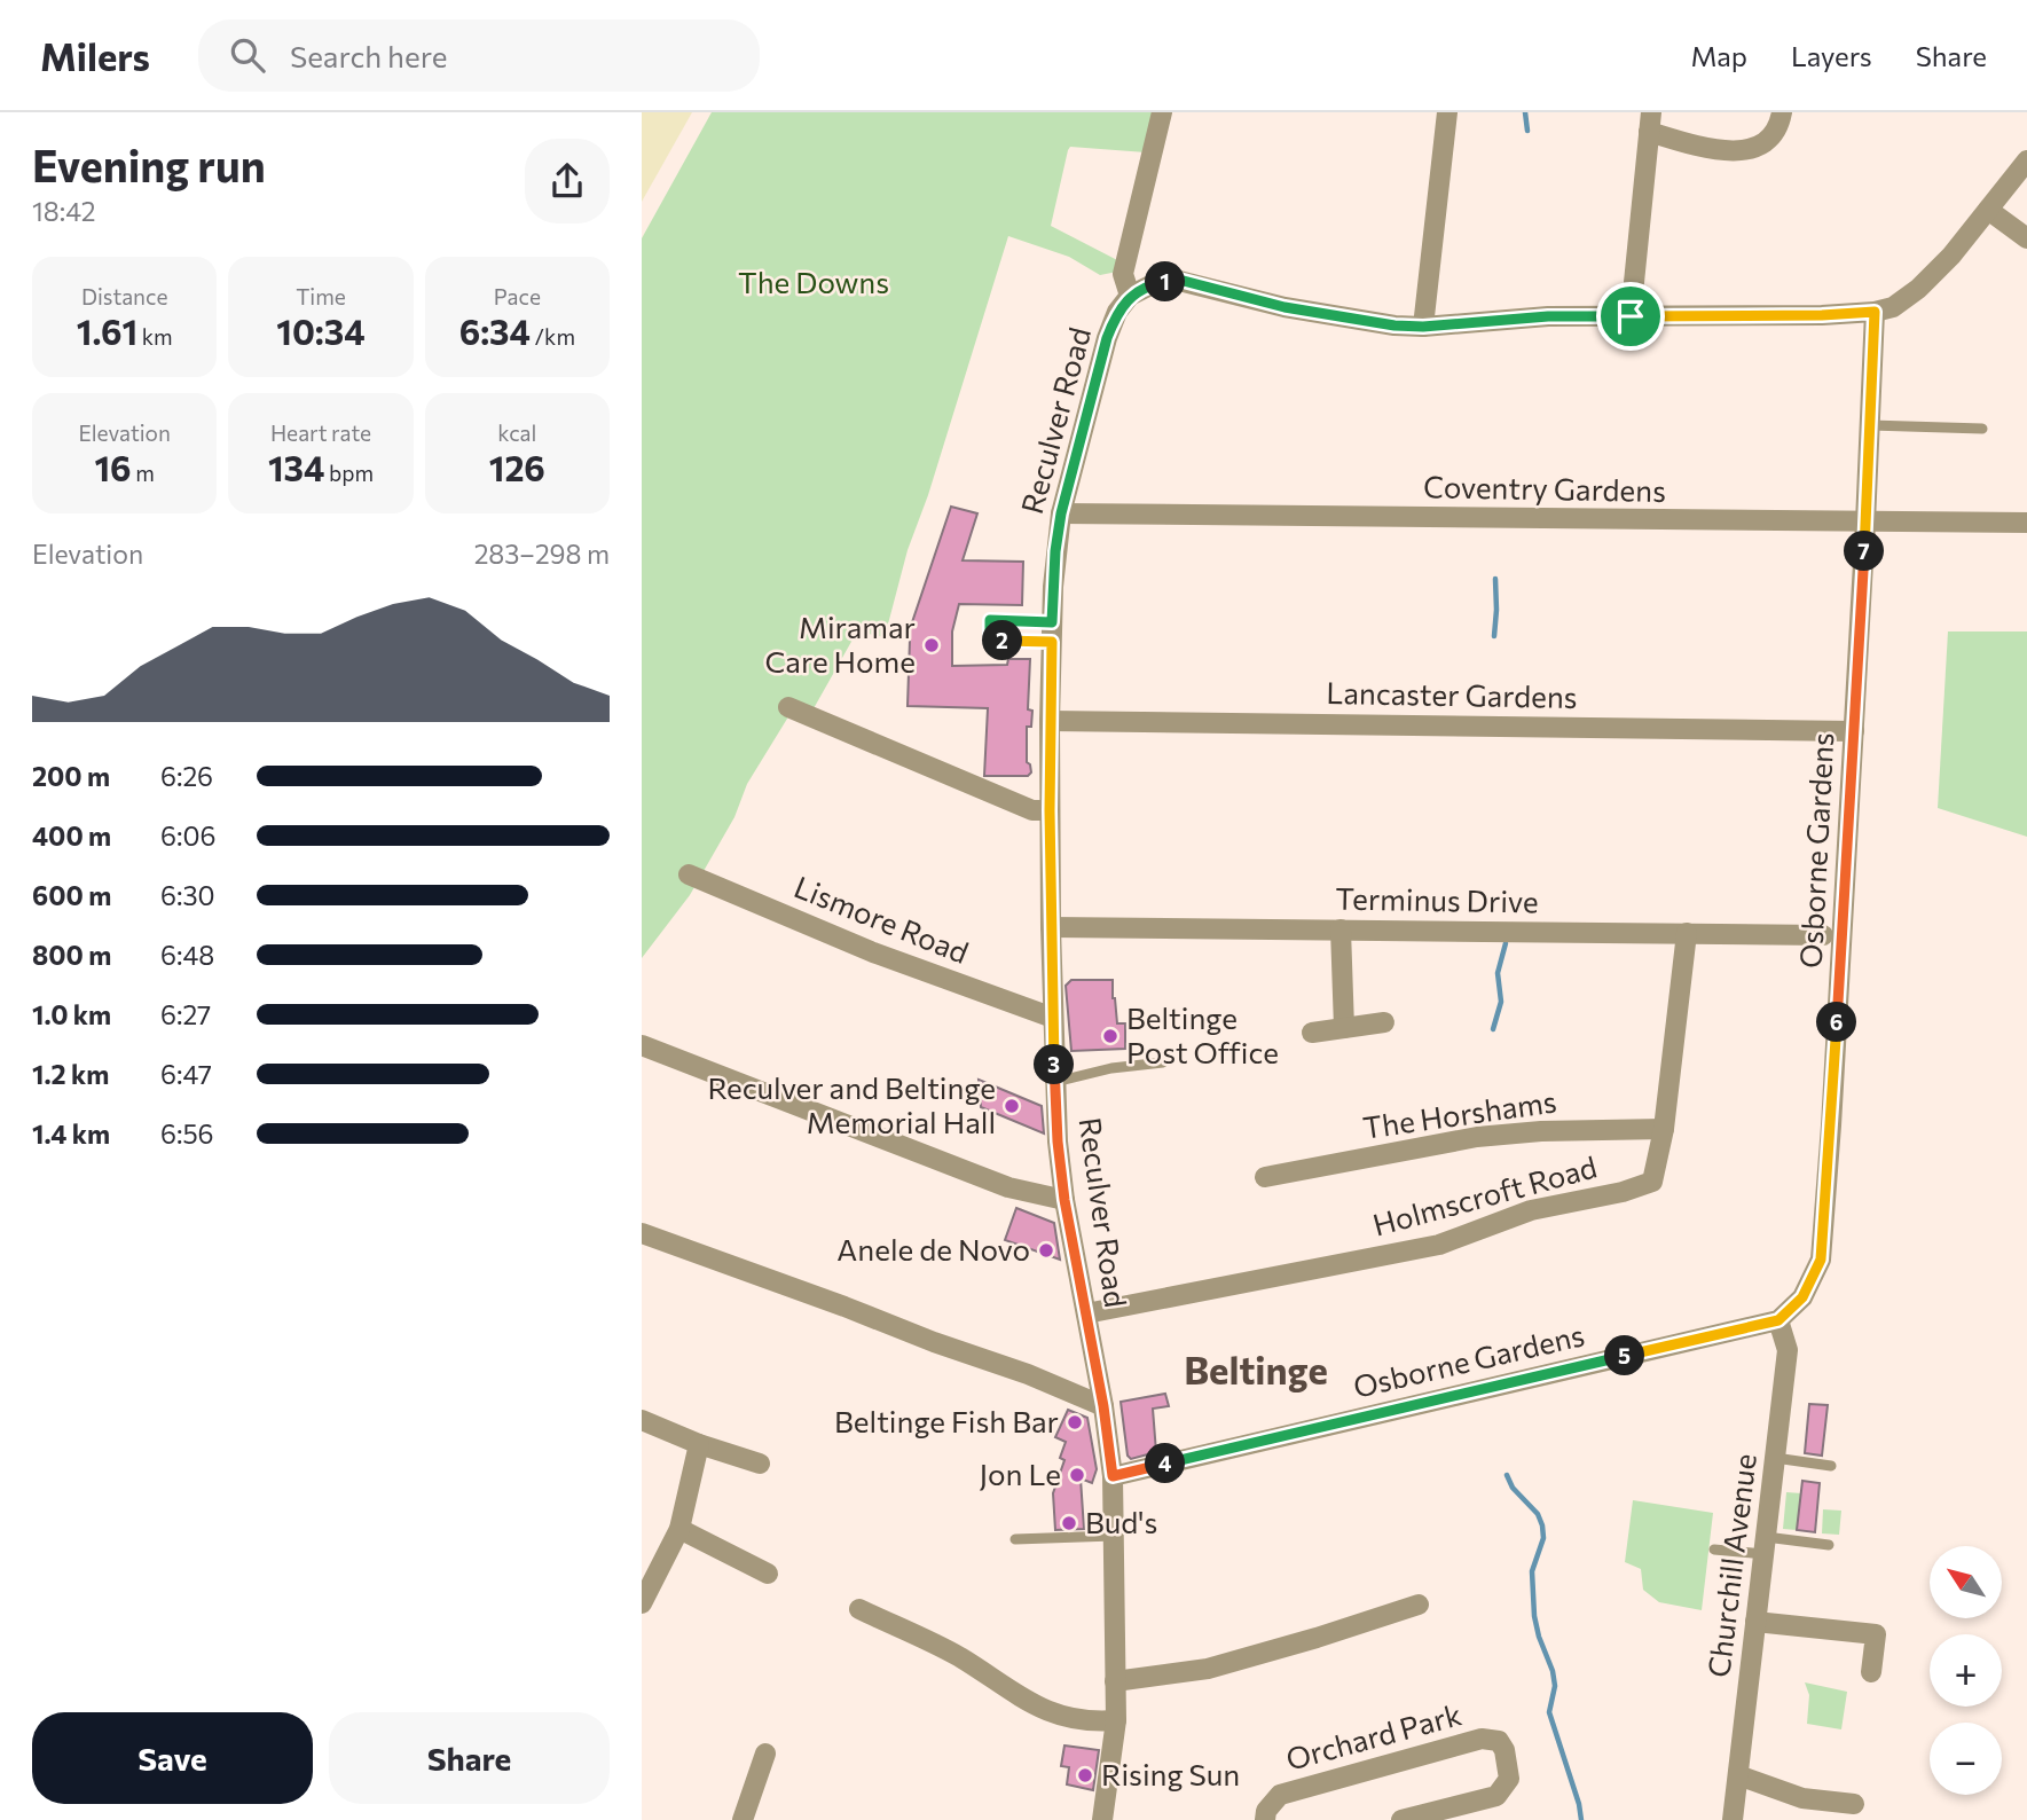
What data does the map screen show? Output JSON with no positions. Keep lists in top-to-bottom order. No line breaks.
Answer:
{"streets":{"street":["Reculver Road","Coventry Gardens","Lancaster Gardens","Osborne Gardens","Terminus Drive","Lismore Road","The Horshams","Holmscroft Road","Churchill Avenue","Orchard Park"]},"crossings":[["Reculver Road","Coventry Gardens"],["Reculver Road","Lancaster Gardens"],["Reculver Road","Osborne Gardens"],["Reculver Road","Terminus Drive"],["Reculver Road","Lismore Road"],["Reculver Road","Holmscroft Road"],["Coventry Gardens","Osborne Gardens"],["Lancaster Gardens","Osborne Gardens"],["Osborne Gardens","Churchill Avenue"],["Terminus Drive","Holmscroft Road"],["The Horshams","Holmscroft Road"]],"districts":["Beltinge"],"parks":["The Downs"],"places":["Miramar Care Home","Beltinge Post Office","Reculver and Beltinge Memorial Hall","Anele de Novo","Beltinge Fish Bar","Jon Le","Bud's","Rising Sun"],"north":"top left","page":{"header":"Milers","search":"Search here","nav":["Map","Layers","Share"],"heading":["Evening run","18:42"],"stats":[["Distance","1.61 km"],["Time","10:34"],["Pace","6:34 /km"],["Elevation","16 m"],["Heart rate","134 bpm"],["kcal","126"]],"pins":["1","7","2","6","3","5","4"],"chart":["Elevation","283–298 m"],"list":[{"name":"200 m","note":"6:26"},{"name":"400 m","note":"6:06"},{"name":"600 m","note":"6:30"},{"name":"800 m","note":"6:48"},{"name":"1.0 km","note":"6:27"},{"name":"1.2 km","note":"6:47"},{"name":"1.4 km","note":"6:56"}],"map_buttons":["+","−"],"buttons":["Save","Share"]}}
